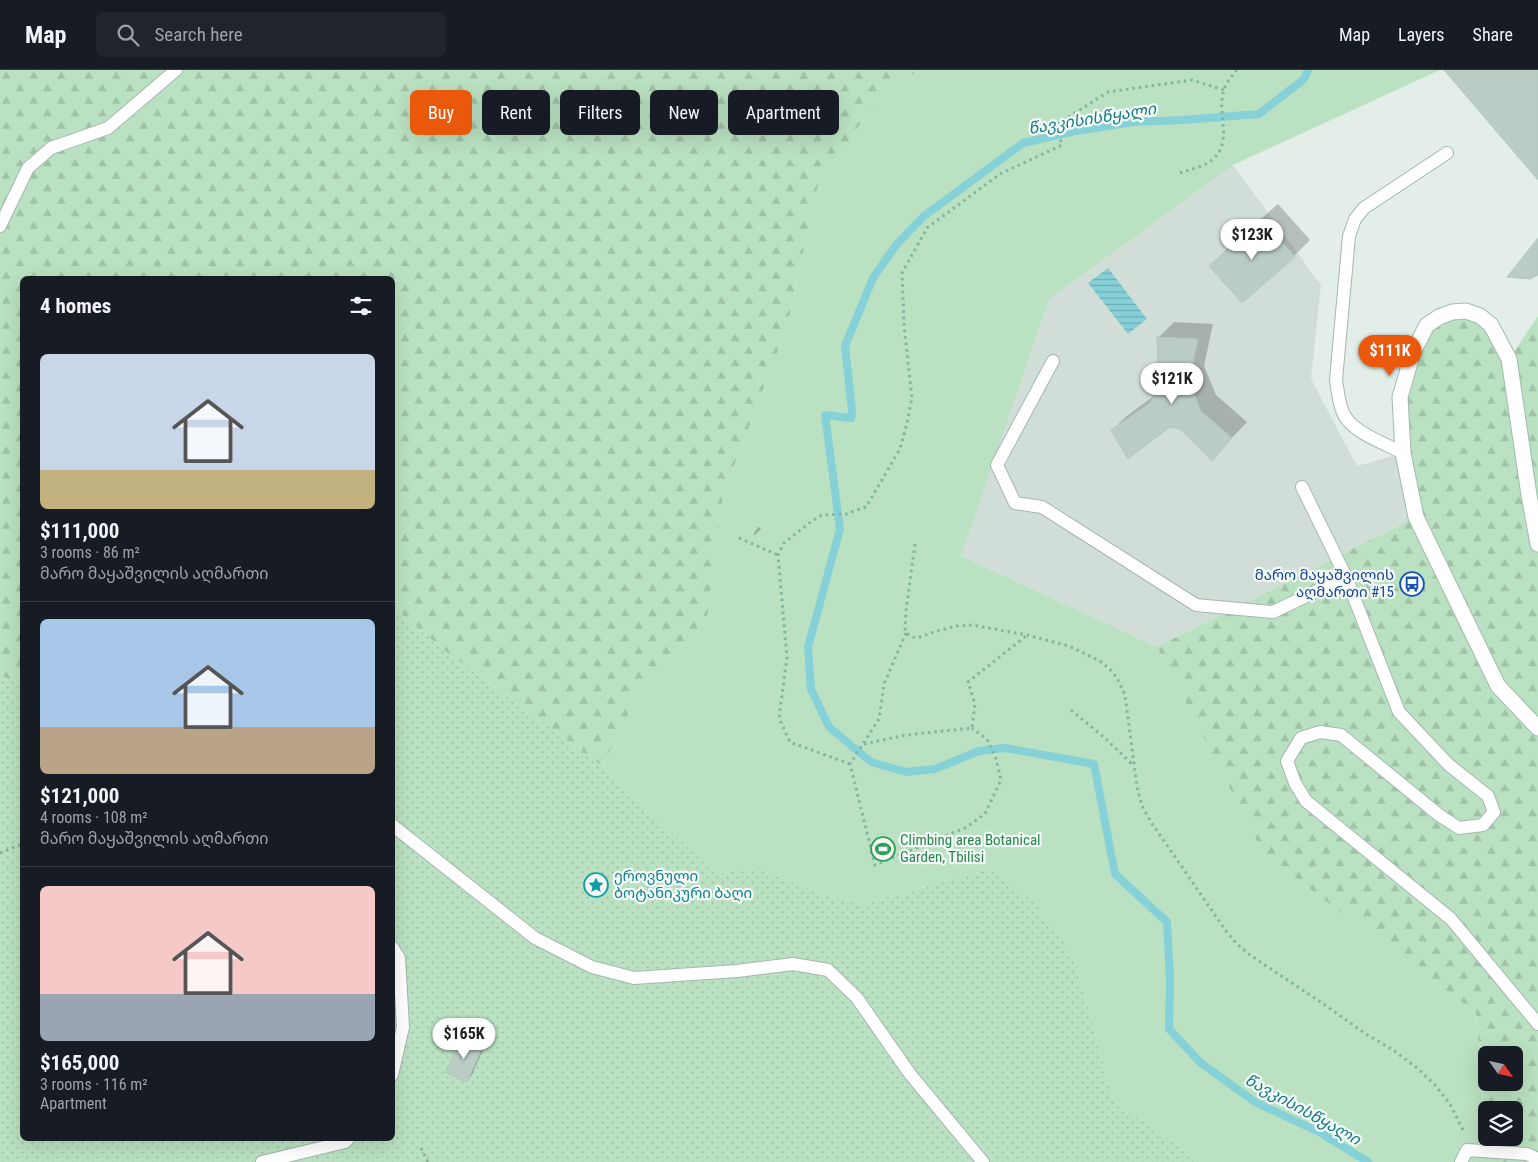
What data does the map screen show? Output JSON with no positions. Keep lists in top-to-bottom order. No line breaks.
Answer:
{"water":["წავკისისწყალი"],"places":{"bus stop":["მარო მაყაშვილის აღმართი #15"],"sports":["Climbing area Botanical Garden, Tbilisi"],"place":["ეროვნული ბოტანიკური ბაღი"]},"north":"bottom right","page":{"header":"Map","search":"Search here","nav":["Map","Layers","Share"],"chip":["Buy","Rent","Filters","New","Apartment"],"price":["$123K","$111K","$121K","$165K"],"heading":"4 homes","list":[{"name":"$111,000","note":"3 rooms · 86 m² · მარო მაყაშვილის აღმართი"},{"name":"$121,000","note":"4 rooms · 108 m² · მარო მაყაშვილის აღმართი"},{"name":"$165,000","note":"3 rooms · 116 m² · Apartment"}]}}
